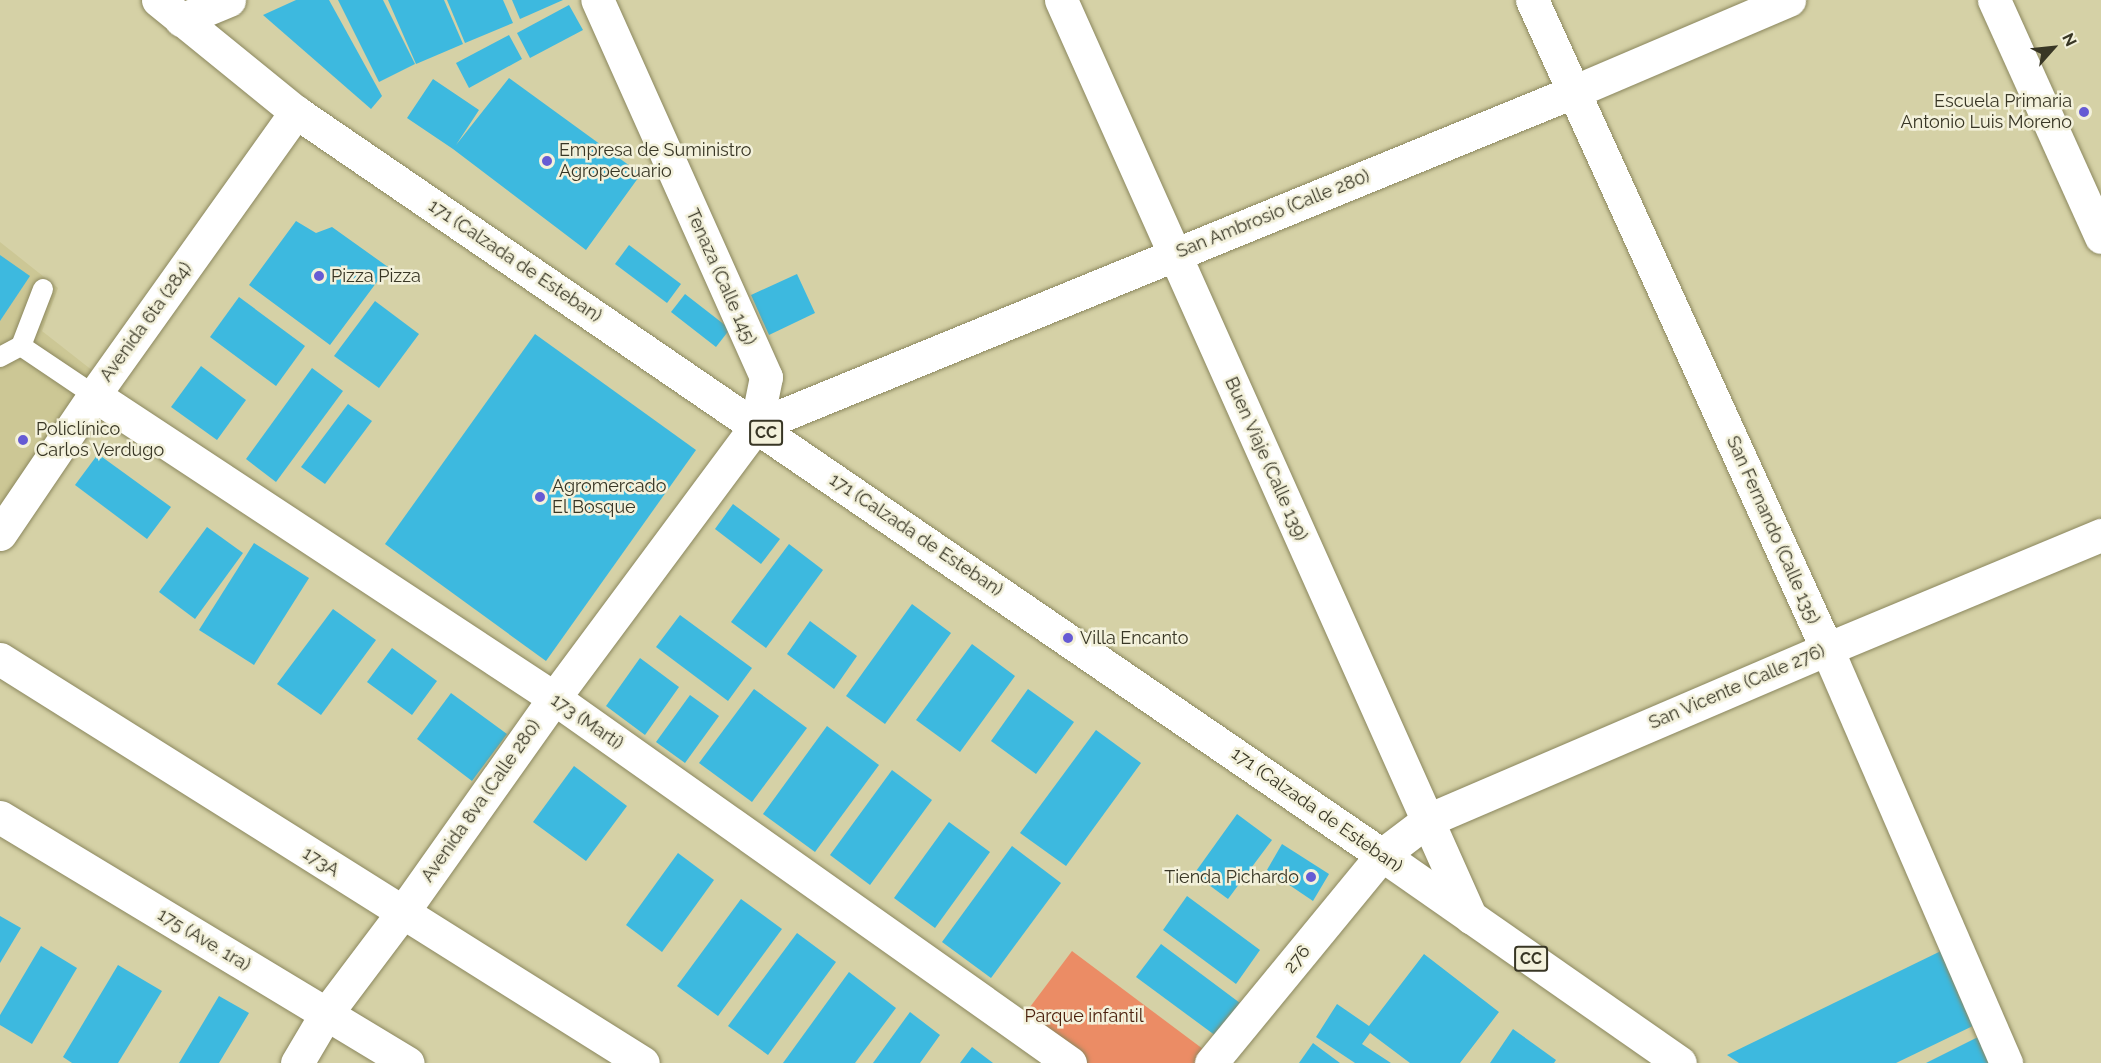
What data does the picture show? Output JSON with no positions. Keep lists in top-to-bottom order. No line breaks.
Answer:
{"streets":{"street":["San Ambrosio (Calle 280)","171 (Calzada de Esteban)","Tenaza (Calle 145)","Avenida 6ta (284)","CC","Buen Viaje (Calle 139)","San Fernando (Calle 135)","San Vicente (Calle 276)","173 (Martí)","Avenida 8va (Calle 280)","173A","175 (Ave. 1ra)","276"]},"crossings":[["San Ambrosio (Calle 280)","171 (Calzada de Esteban)"],["San Ambrosio (Calle 280)","Tenaza (Calle 145)"],["San Ambrosio (Calle 280)","Buen Viaje (Calle 139)"],["San Ambrosio (Calle 280)","San Fernando (Calle 135)"],["San Ambrosio (Calle 280)","Avenida 8va (Calle 280)"],["171 (Calzada de Esteban)","Tenaza (Calle 145)"],["171 (Calzada de Esteban)","Avenida 6ta (284)"],["171 (Calzada de Esteban)","Buen Viaje (Calle 139)"],["171 (Calzada de Esteban)","San Vicente (Calle 276)"],["171 (Calzada de Esteban)","Avenida 8va (Calle 280)"],["171 (Calzada de Esteban)","276"],["Tenaza (Calle 145)","Avenida 8va (Calle 280)"],["Avenida 6ta (284)","173 (Martí)"],["Buen Viaje (Calle 139)","San Vicente (Calle 276)"],["San Fernando (Calle 135)","San Vicente (Calle 276)"],["San Vicente (Calle 276)","276"],["173 (Martí)","Avenida 8va (Calle 280)"],["Avenida 8va (Calle 280)","173A"],["Avenida 8va (Calle 280)","175 (Ave. 1ra)"]],"parks":["Parque infantil"],"places":["Escuela Primaria Antonio Luis Moreno","Empresa de Suministro Agropecuario","Pizza Pizza","Policlínico Carlos Verdugo","Agromercado El Bosque","Villa Encanto","Tienda Pichardo"],"north":"top right"}
